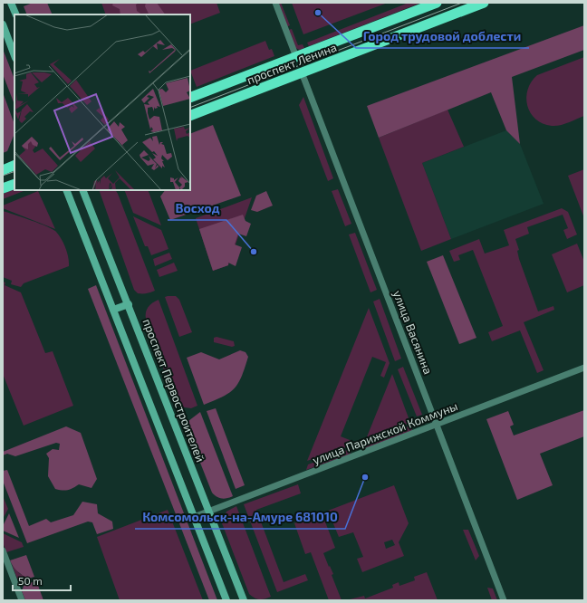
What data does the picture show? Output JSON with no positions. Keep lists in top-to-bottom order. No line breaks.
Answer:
{"streets":{"highway":["проспект Ленина"],"main road":["проспект Первостроителей"],"street":["улица Васянина","улица Парижской Коммуны"]},"crossings":[["проспект Ленина","улица Васянина"],["улица Васянина","улица Парижской Коммуны"],["проспект Первостроителей","улица Парижской Коммуны"]],"places":["Город трудовой доблести","Восход","Комсомольск-на-Амуре 681010"],"scale_bar":"50 m"}
